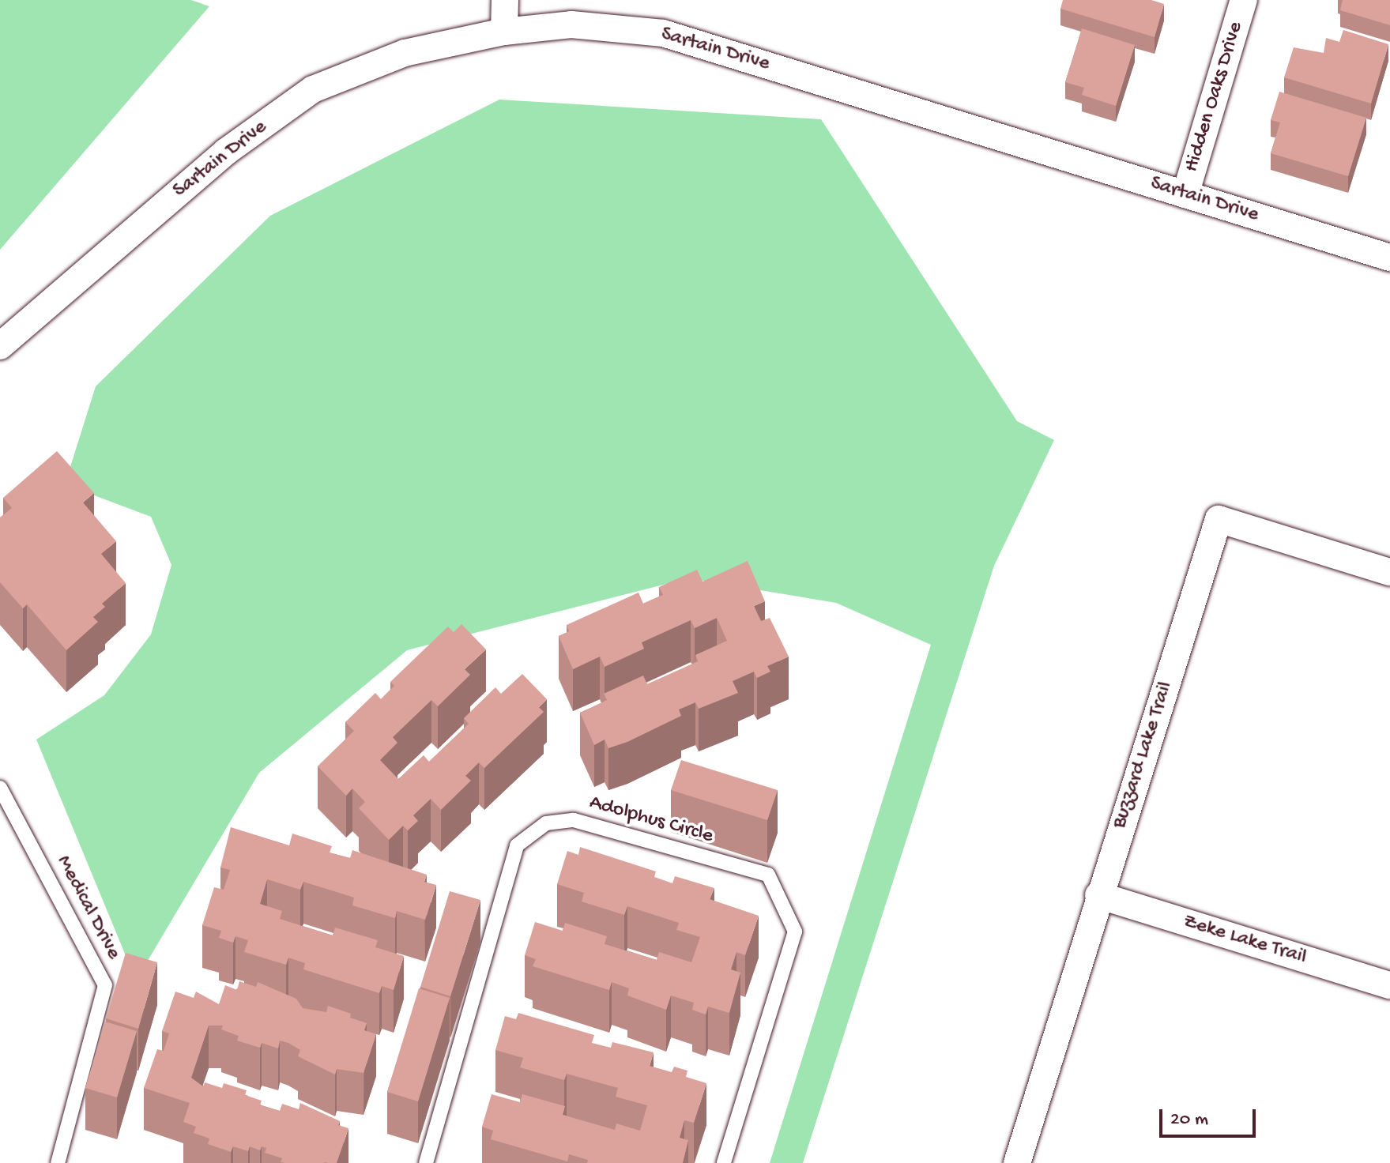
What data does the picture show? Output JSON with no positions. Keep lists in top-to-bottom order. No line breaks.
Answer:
{"streets":{"street":["Sartain Drive","Hidden Oaks Drive","Buzzard Lake Trail","Zeke Lake Trail"],"lane":["Adolphus Circle","Medical Drive"]},"crossings":[["Sartain Drive","Hidden Oaks Drive"],["Buzzard Lake Trail","Zeke Lake Trail"]],"scale_bar":"20 m"}
